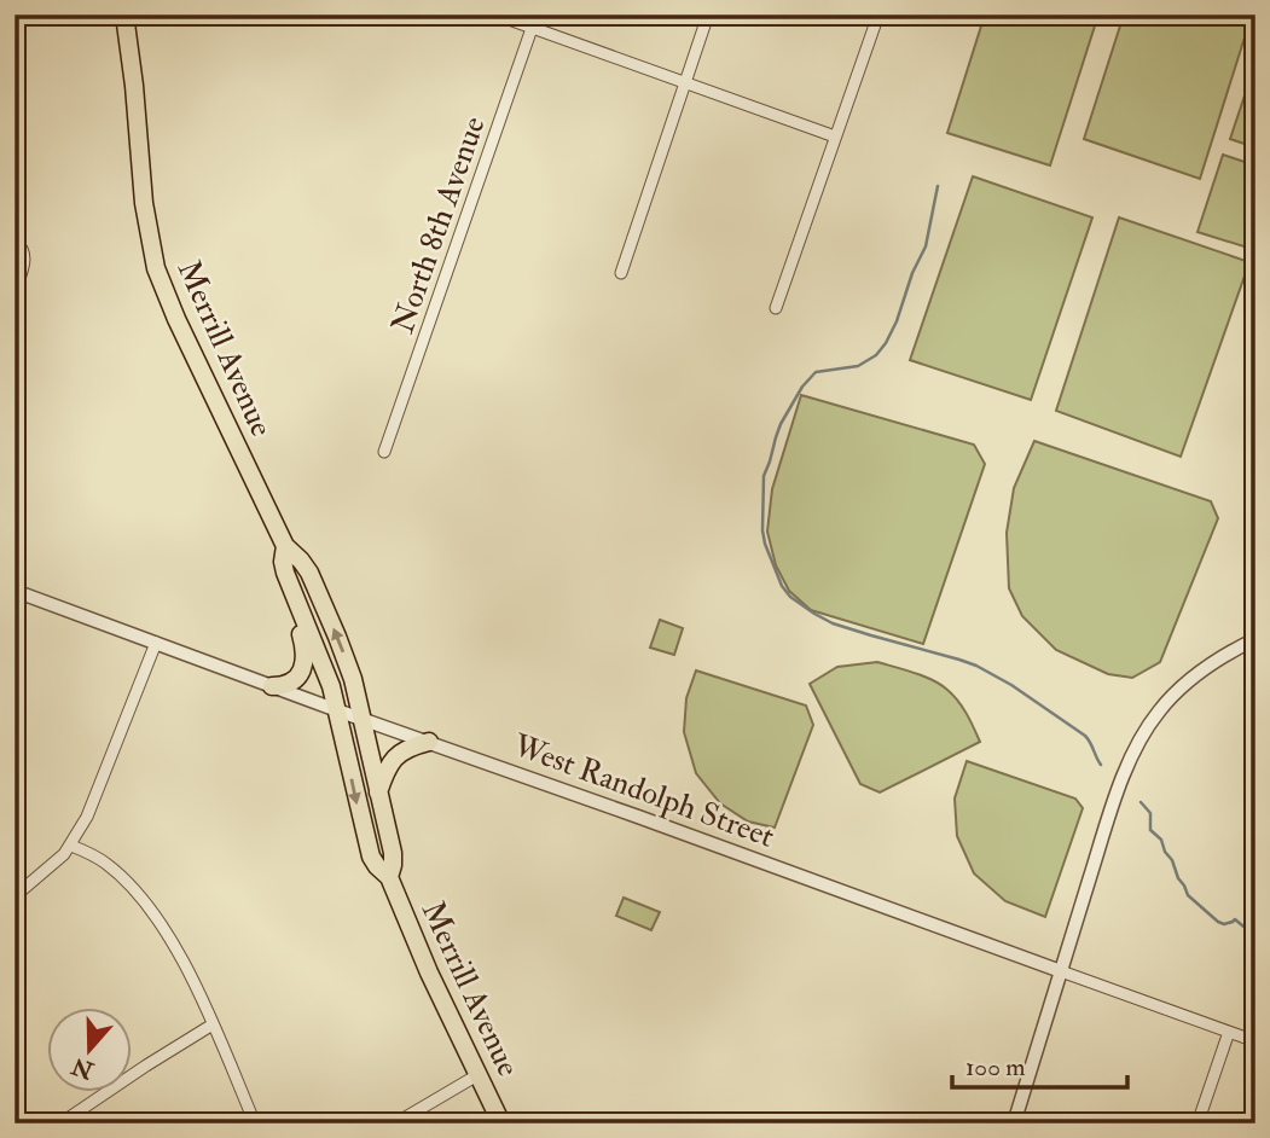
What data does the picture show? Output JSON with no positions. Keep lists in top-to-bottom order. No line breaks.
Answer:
{"streets":{"main road":["Merrill Avenue"],"street":["North 8th Avenue","West Randolph Street"]},"crossings":[["Merrill Avenue","West Randolph Street"]],"scale_bar":"100 m","north":"bottom"}
